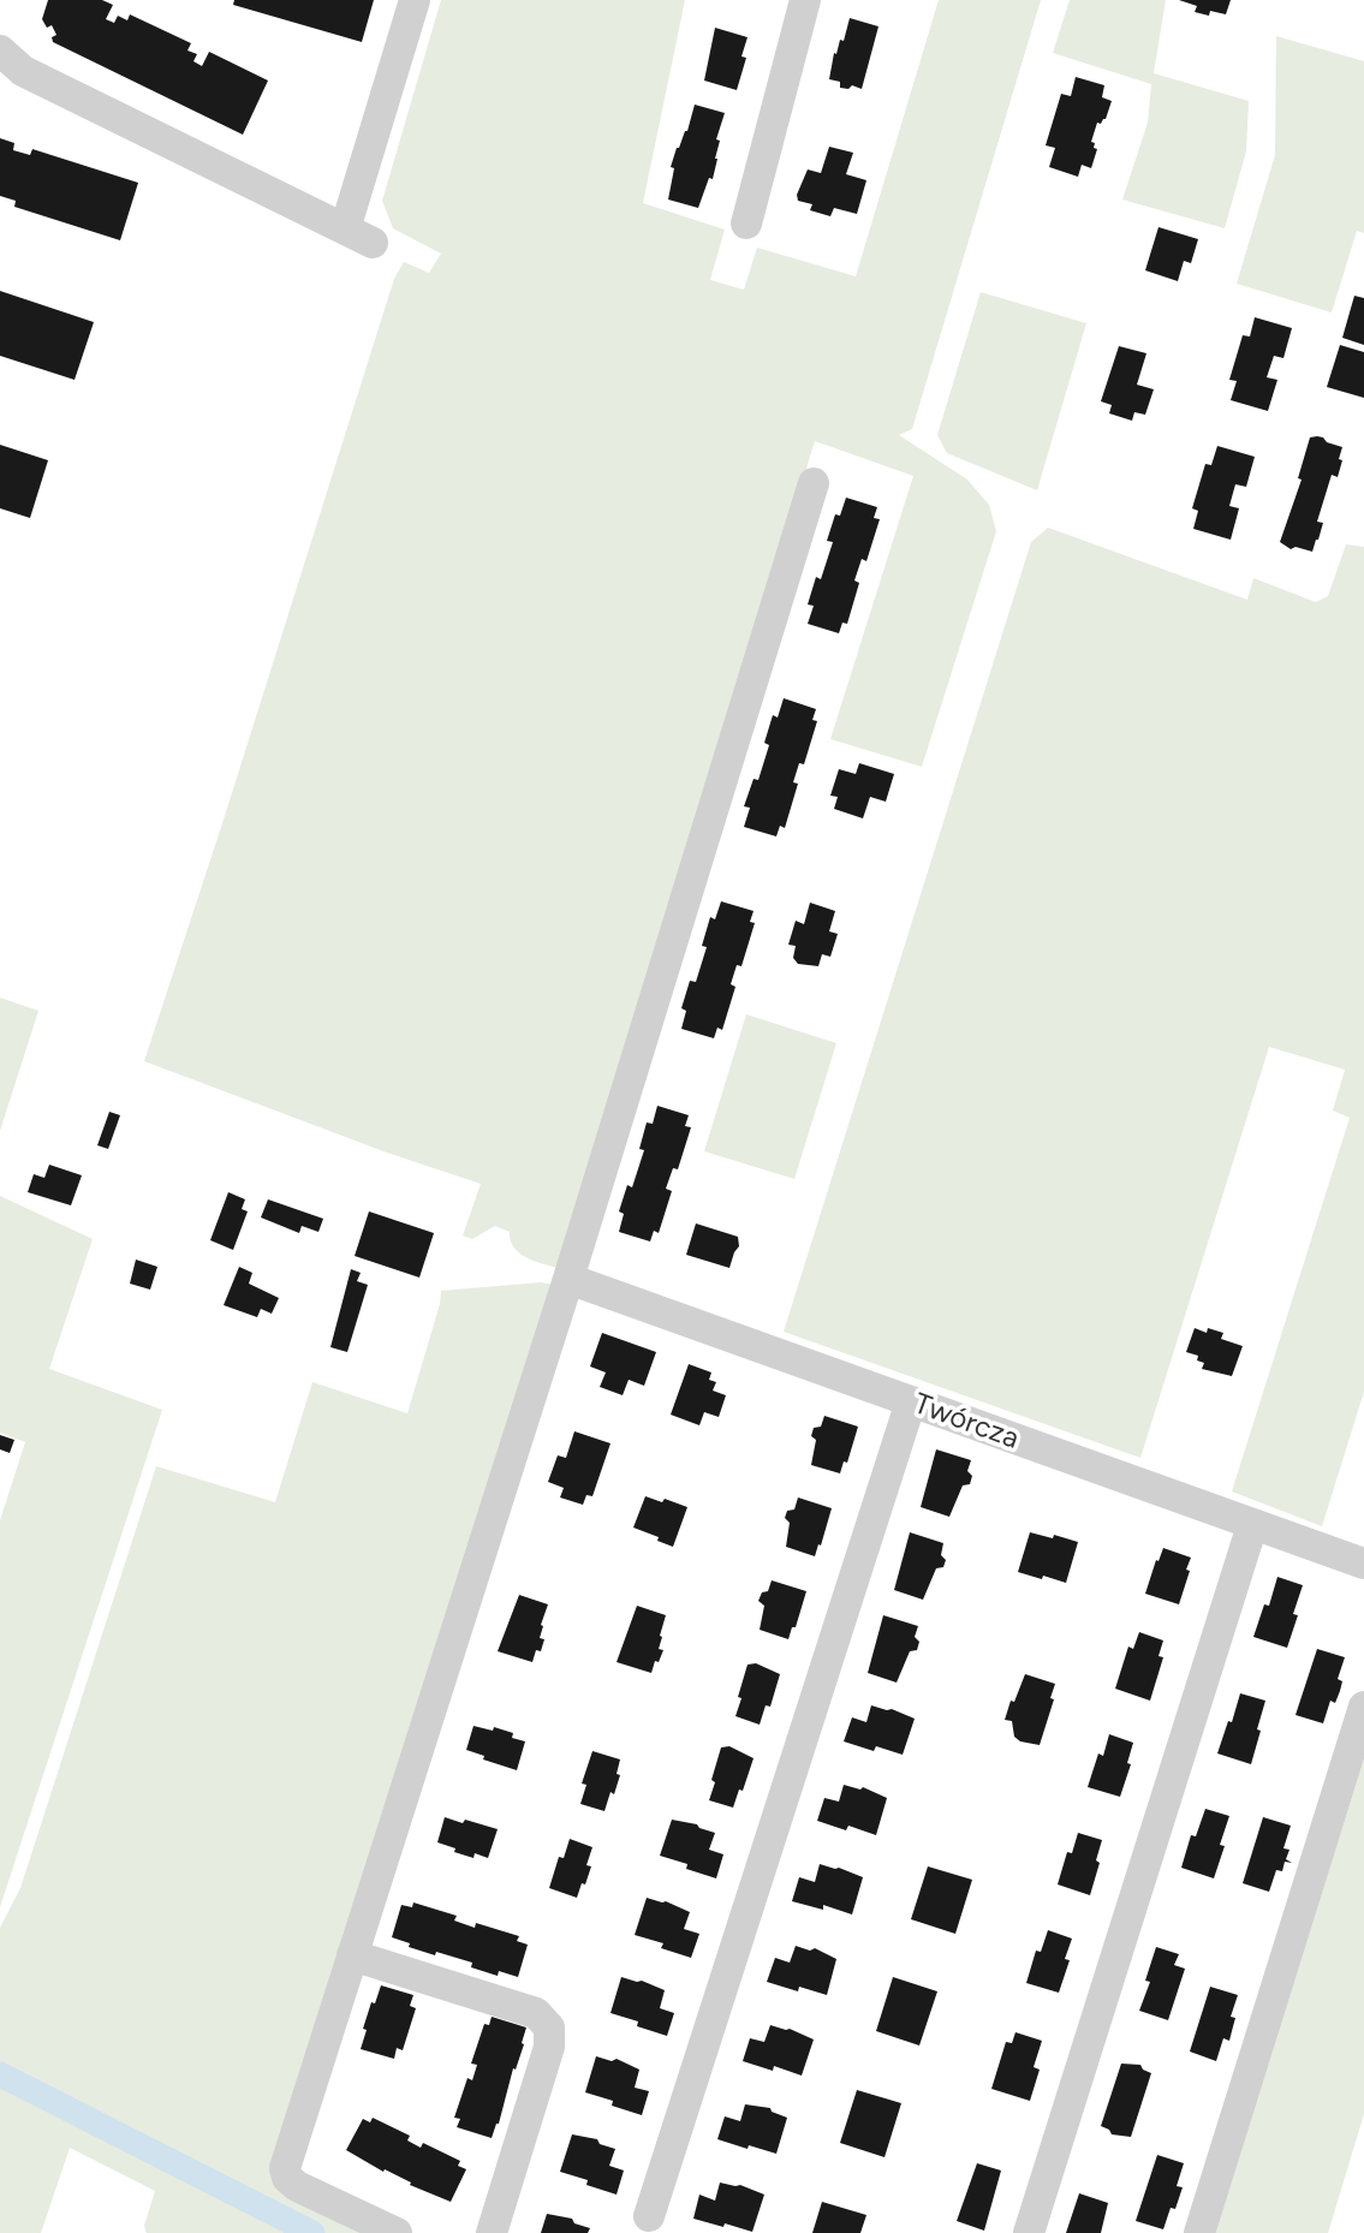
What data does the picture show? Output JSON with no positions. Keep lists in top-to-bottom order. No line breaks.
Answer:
{"streets":{"street":["Twórcza"]}}
